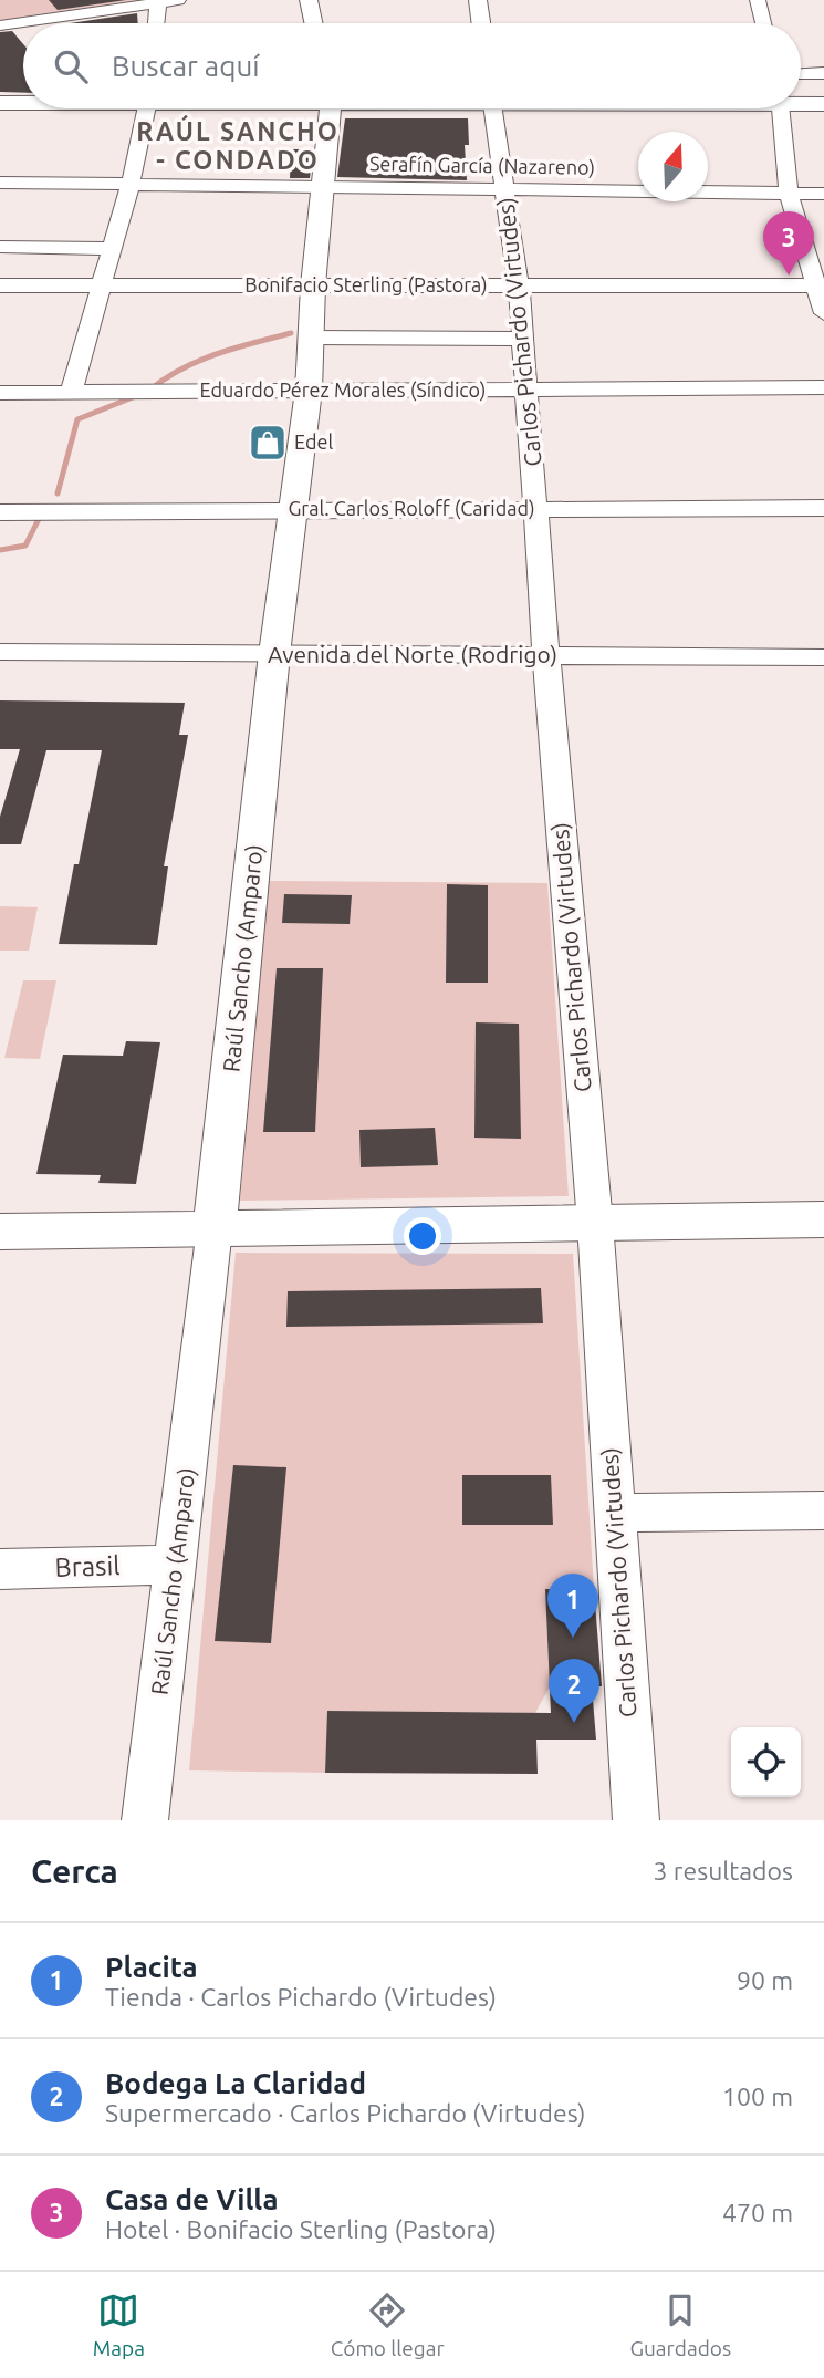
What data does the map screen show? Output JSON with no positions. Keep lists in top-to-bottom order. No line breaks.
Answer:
{"streets":{"street":["Serafín García (Nazareno)","Bonifacio Sterling (Pastora)","Carlos Pichardo (Virtudes)","Eduardo Pérez Morales (Síndico)","Gral. Carlos Roloff (Caridad)","Avenida del Norte (Rodrigo)","Raúl Sancho (Amparo)","Brasil"]},"crossings":[["Serafín García (Nazareno)","Carlos Pichardo (Virtudes)"],["Serafín García (Nazareno)","Raúl Sancho (Amparo)"],["Bonifacio Sterling (Pastora)","Carlos Pichardo (Virtudes)"],["Bonifacio Sterling (Pastora)","Raúl Sancho (Amparo)"],["Carlos Pichardo (Virtudes)","Eduardo Pérez Morales (Síndico)"],["Carlos Pichardo (Virtudes)","Gral. Carlos Roloff (Caridad)"],["Carlos Pichardo (Virtudes)","Avenida del Norte (Rodrigo)"],["Eduardo Pérez Morales (Síndico)","Raúl Sancho (Amparo)"],["Gral. Carlos Roloff (Caridad)","Raúl Sancho (Amparo)"],["Avenida del Norte (Rodrigo)","Raúl Sancho (Amparo)"],["Raúl Sancho (Amparo)","Brasil"]],"districts":["RAÚL SANCHO - CONDADO"],"places":{"shop":["Edel"]},"north":"top","page":{"search":"Buscar aquí","pins":["3","1","2"],"heading":["Cerca","3 resultados"],"list":[{"mark":"1","name":"Placita","note":"Tienda · Carlos Pichardo (Virtudes)","value":"90 m"},{"mark":"2","name":"Bodega La Claridad","note":"Supermercado · Carlos Pichardo (Virtudes)","value":"100 m"},{"mark":"3","name":"Casa de Villa","note":"Hotel · Bonifacio Sterling (Pastora)","value":"470 m"}],"nav":["Mapa","Cómo llegar","Guardados"]}}
